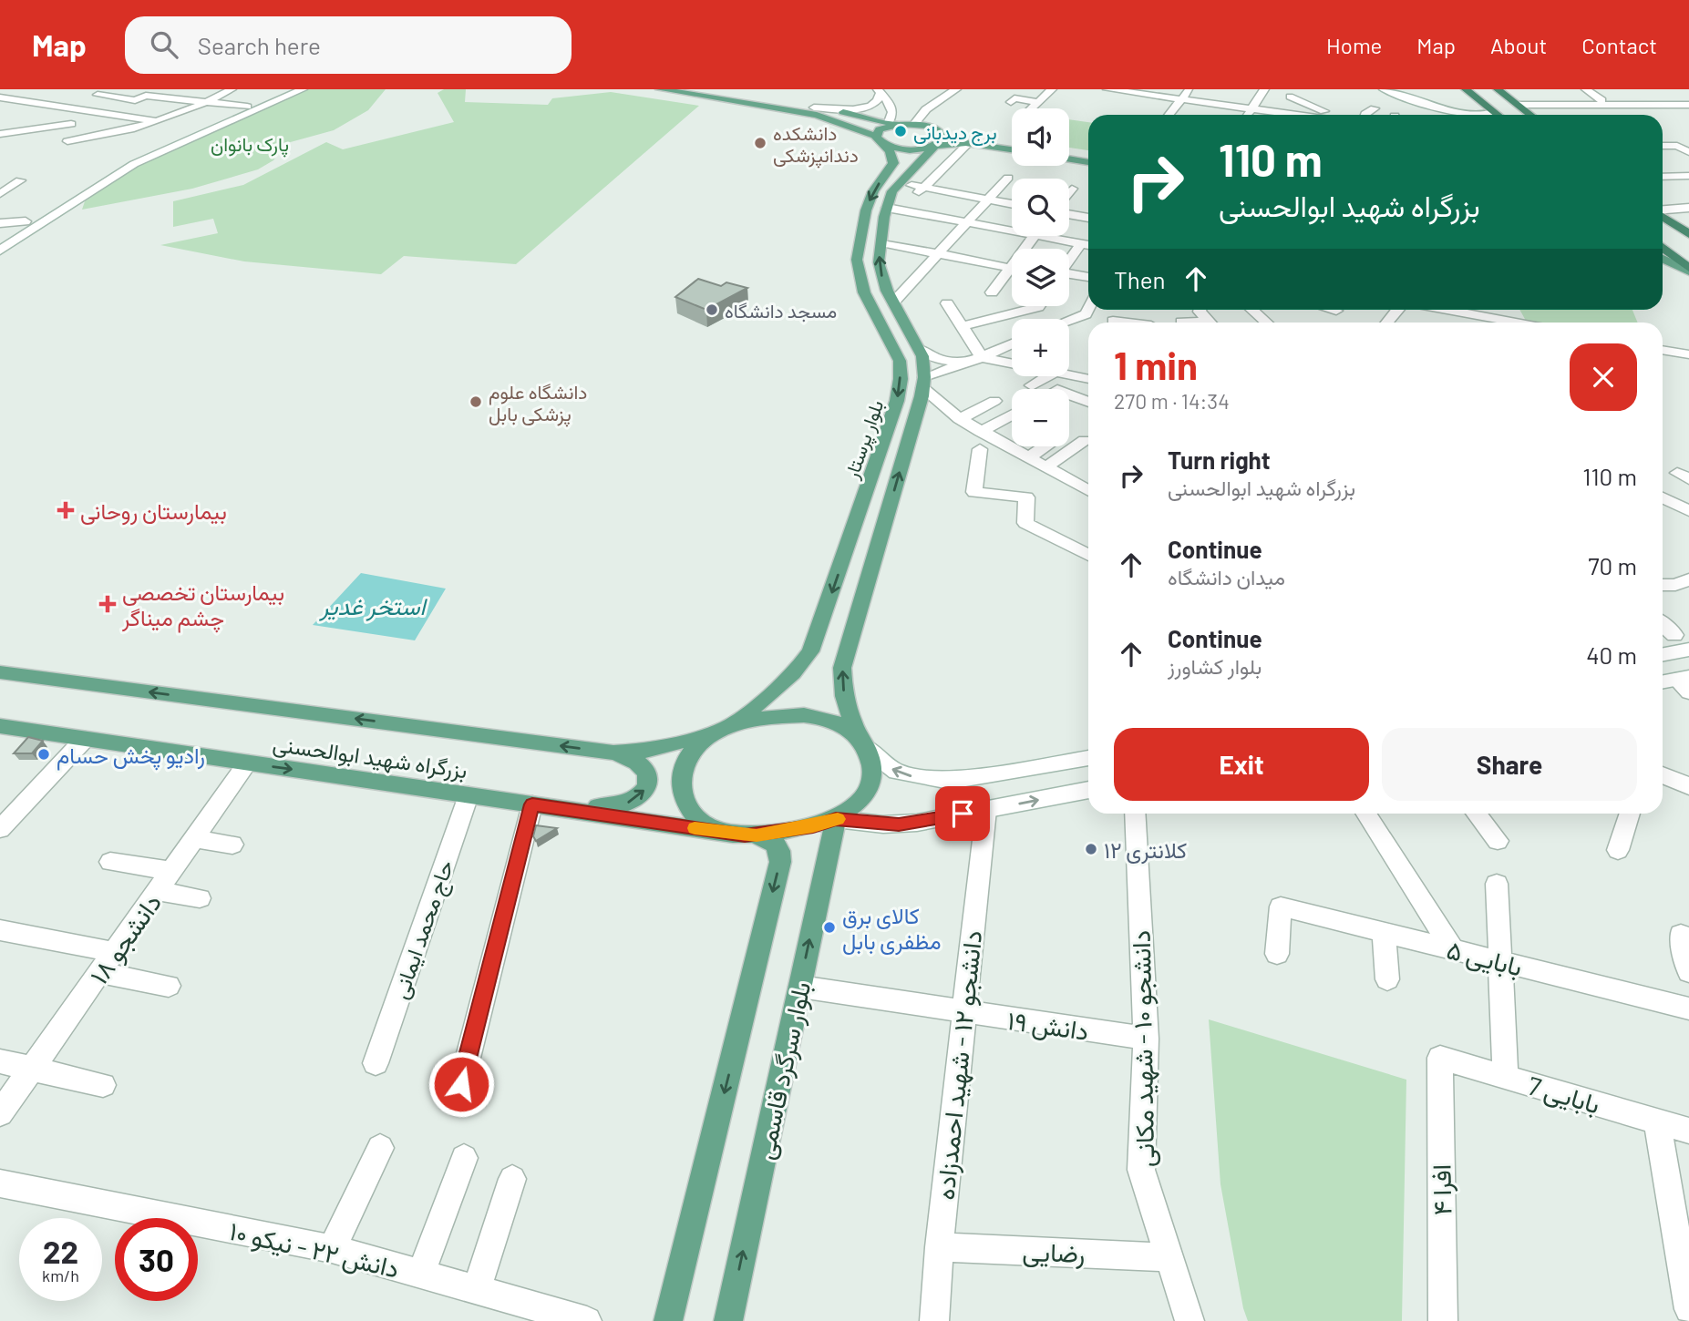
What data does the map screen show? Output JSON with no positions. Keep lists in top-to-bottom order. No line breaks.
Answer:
{"streets":{"main road":["بلوار پرستار","بزرگراه شهید ابوالحسنی","بلوار سرگرد قاسمی"],"street":["حاج محمد ایمانی","دانشجو ۱۸","بابایی ۵","دانش ۱۹","دانشجو ۱۰ - شهید مکانی","دانشجو ۱۲ - شهید احمدزاده","بابایی 7","افرا ۴","دانش ۲۲ - نیکو ۱۰","رضایی"]},"crossings":[["بلوار پرستار","بزرگراه شهید ابوالحسنی"],["بلوار پرستار","بلوار سرگرد قاسمی"],["بزرگراه شهید ابوالحسنی","حاج محمد ایمانی"],["بزرگراه شهید ابوالحسنی","دانشجو ۱۸"],["بزرگراه شهید ابوالحسنی","بلوار سرگرد قاسمی"],["دانش ۱۹","دانشجو ۱۰ - شهید مکانی"],["دانش ۱۹","دانشجو ۱۲ - شهید احمدزاده"],["دانش ۱۹","بلوار سرگرد قاسمی"],["دانشجو ۱۰ - شهید مکانی","رضایی"],["دانشجو ۱۲ - شهید احمدزاده","رضایی"],["بابایی 7","افرا ۴"]],"water":["استخر غدیر"],"parks":["پارک بانوان"],"places":{"other":["برج دیدبانی","دانشکده دندانپزشکی","مسجد دانشگاه","دانشگاه علوم پزشکی بابل","رادیو پخش حسام","کلانتری ۱۲","کالای برق مظفری بابل"],"health":["بیمارستان روحانی","بیمارستان تخصصی چشم میناگر"]},"page":{"header":"Map","search":"Search here","nav":["Home","Map","About","Contact"],"map_buttons":["+","−"],"turn":["110 m","بزرگراه شهید ابوالحسنی"],"then":"Then","heading":["1 min","270 m · 14:34"],"list":[{"name":"Turn right","note":"بزرگراه شهید ابوالحسنی","value":"110 m"},{"name":"Continue","note":"میدان دانشگاه","value":"70 m"},{"name":"Continue","note":"بلوار کشاورز","value":"40 m"}],"buttons":["Exit","Share"],"speed":"22 km/h","limit":"30"}}
